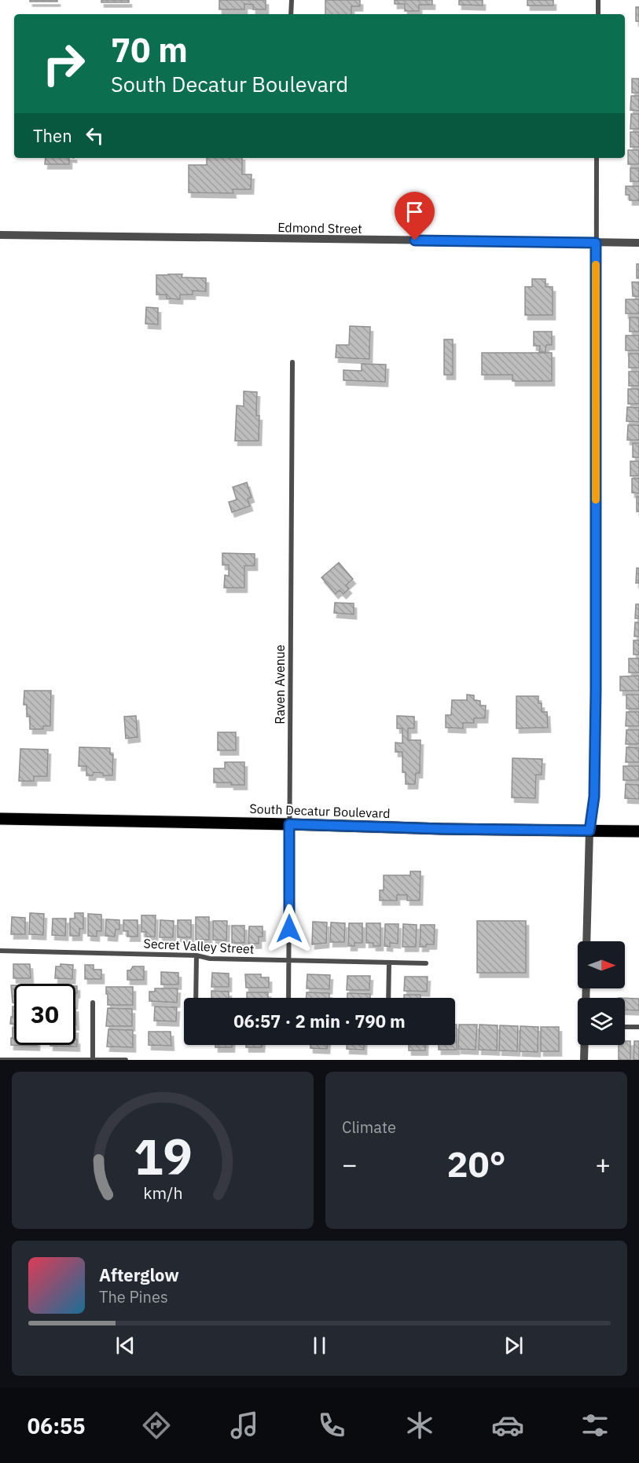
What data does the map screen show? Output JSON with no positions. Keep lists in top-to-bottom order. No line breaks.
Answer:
{"streets":{"main road":["South Decatur Boulevard"],"street":["Edmond Street","Raven Avenue","Secret Valley Street"]},"crossings":[["Raven Avenue","South Decatur Boulevard"],["Raven Avenue","Secret Valley Street"]],"north":"right","page":{"turn":["70 m","South Decatur Boulevard"],"then":"Then","limit":"30","trip":"06:57 · 2 min · 790 m","tile":"Climate","heat":["−","20°","+"],"song":["Afterglow","The Pines"],"tabs":"06:55","gauge":["19","km/h"]}}
